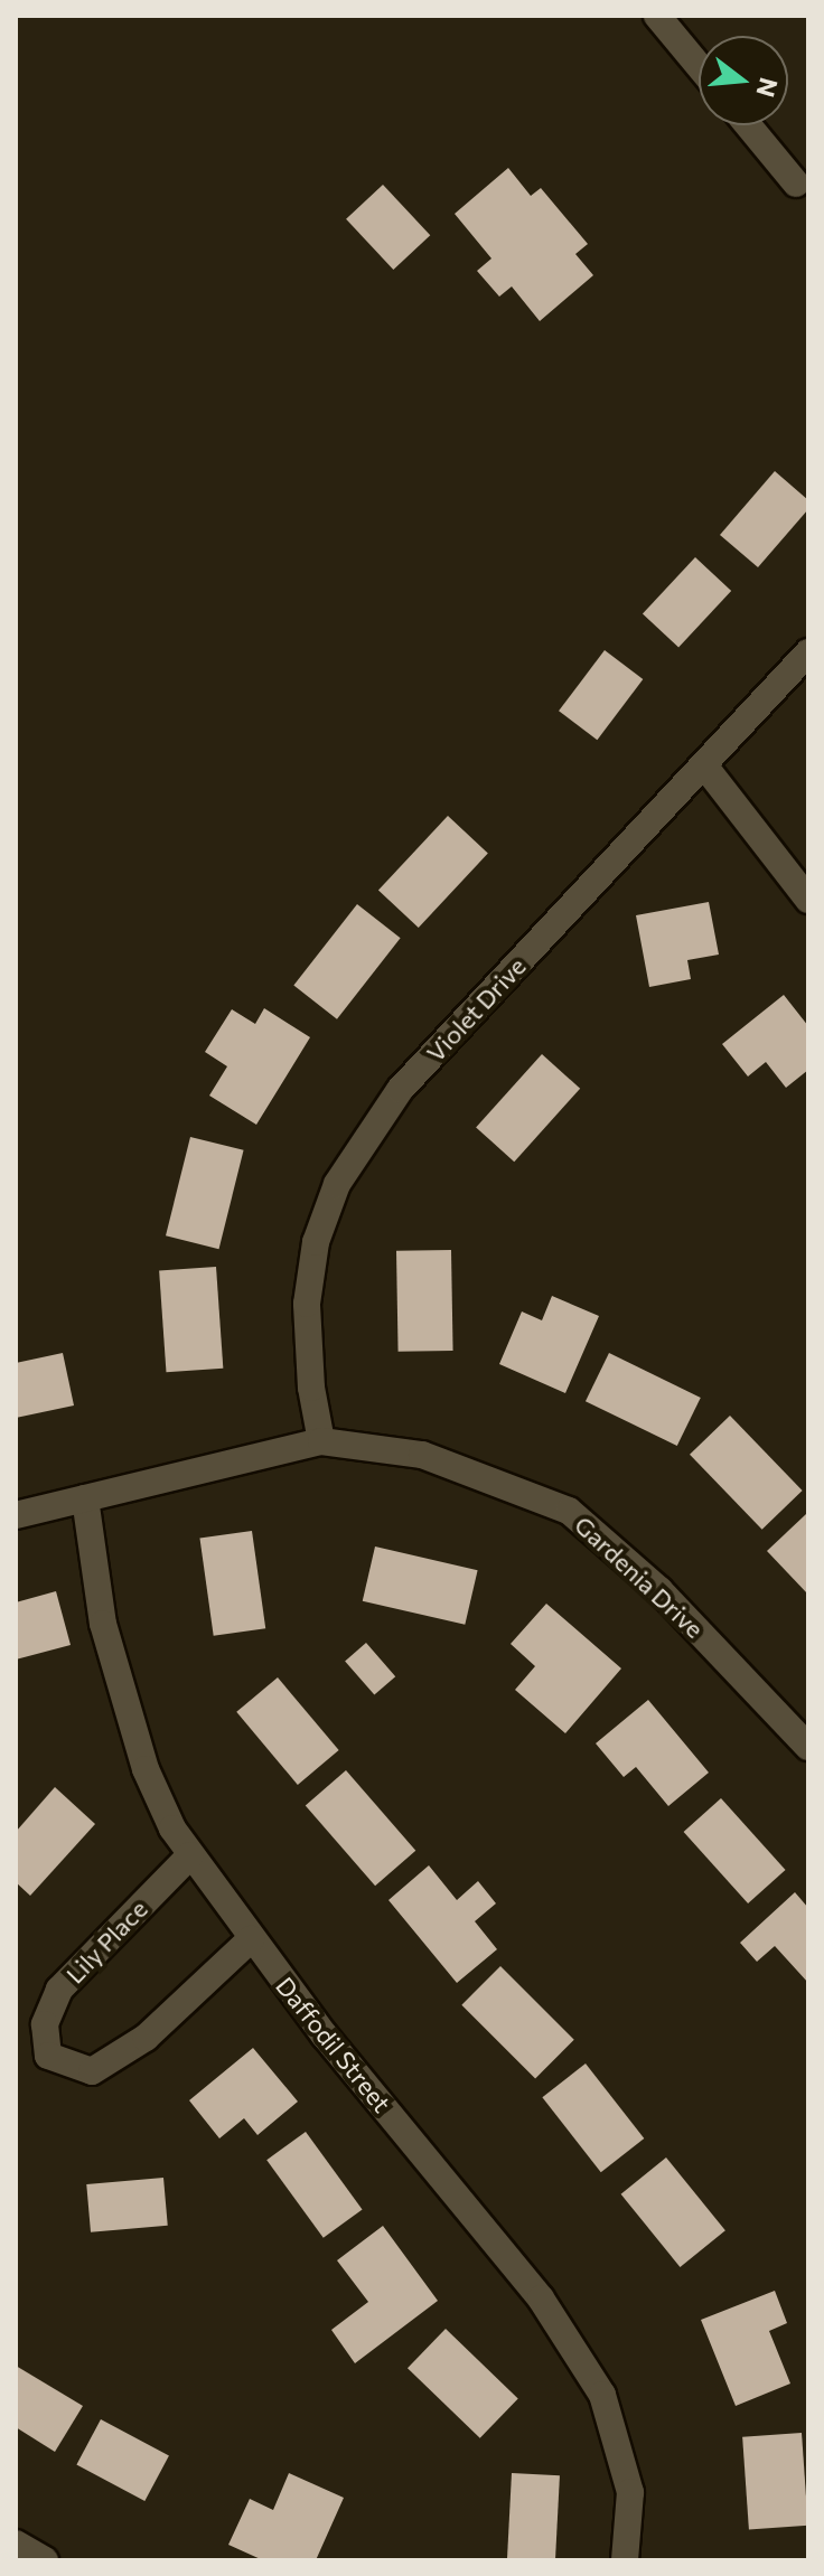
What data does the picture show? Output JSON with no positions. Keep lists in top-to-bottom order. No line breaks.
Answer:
{"streets":{"street":["Violet Drive","Gardenia Drive","Lily Place","Daffodil Street"]},"crossings":[["Violet Drive","Gardenia Drive"],["Gardenia Drive","Daffodil Street"],["Lily Place","Daffodil Street"]],"north":"right"}
